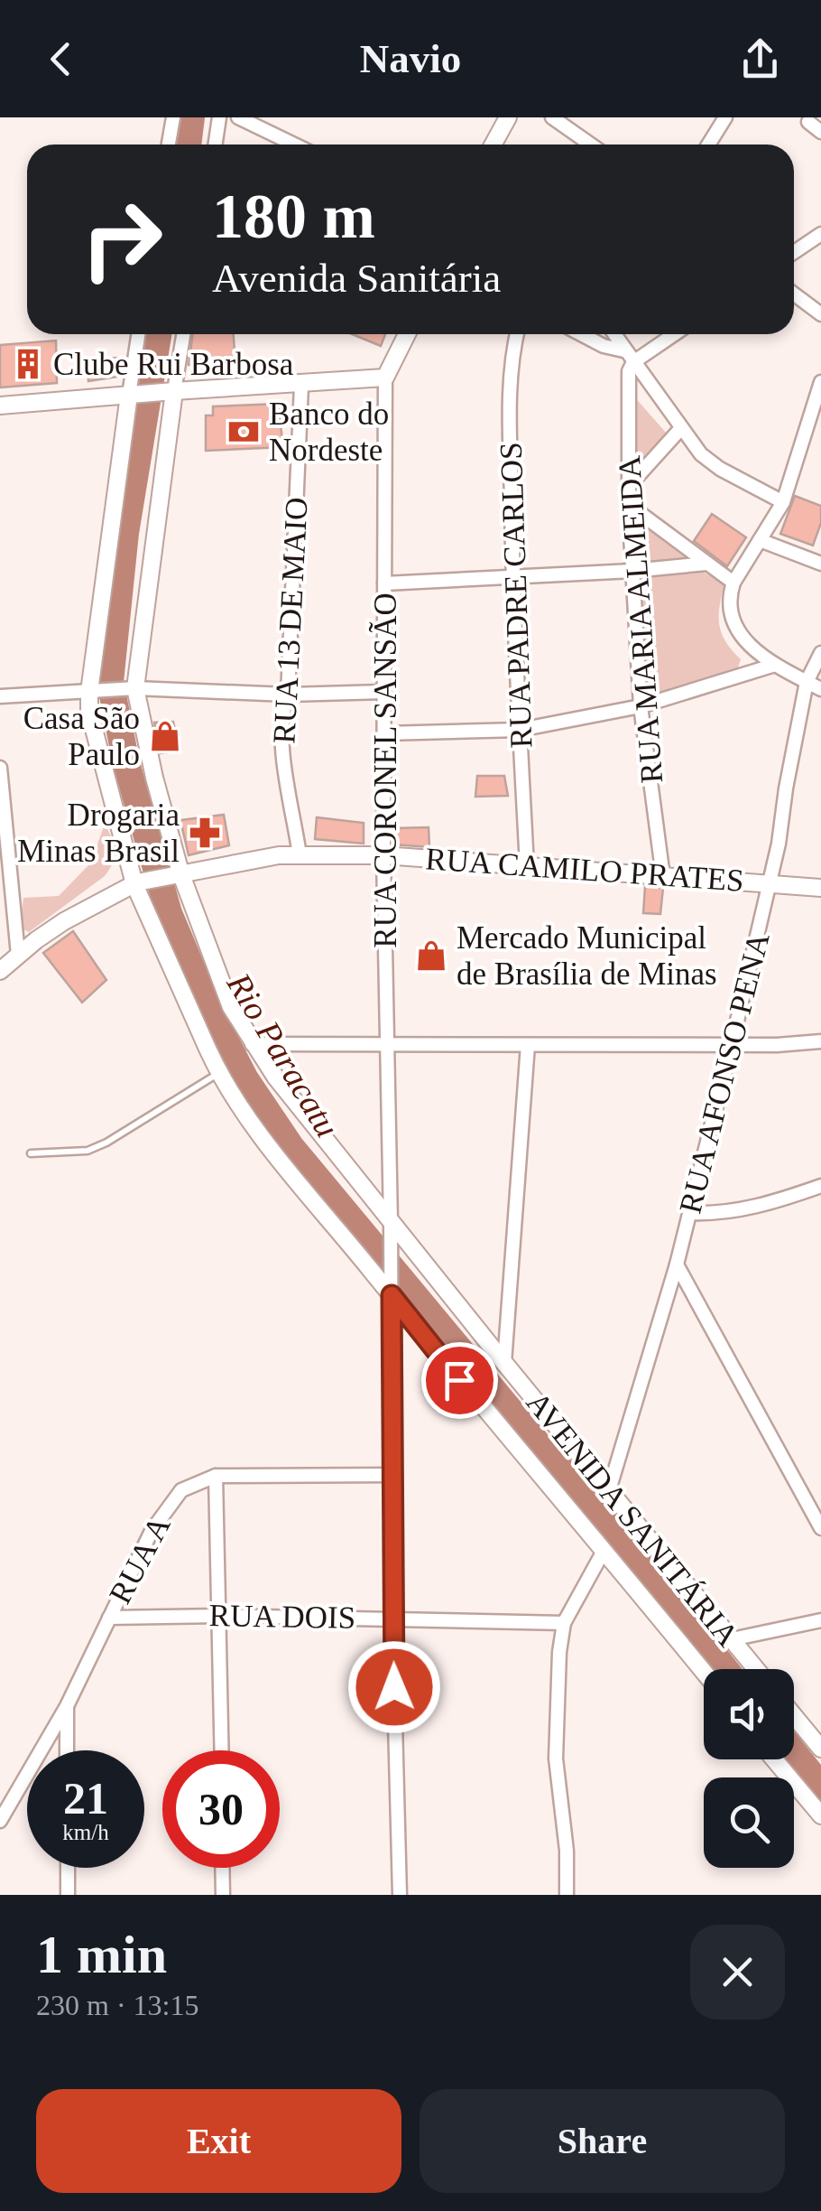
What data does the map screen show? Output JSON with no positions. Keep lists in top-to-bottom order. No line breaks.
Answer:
{"streets":{"street":["RUA PADRE CARLOS","RUA MARIA ALMEIDA","RUA 13 DE MAIO","RUA CORONEL SANSÃO","RUA CAMILO PRATES","RUA AFONSO PENA","AVENIDA SANITÁRIA","RUA A","RUA DOIS"]},"crossings":[["RUA PADRE CARLOS","RUA CAMILO PRATES"],["RUA MARIA ALMEIDA","RUA CAMILO PRATES"],["RUA 13 DE MAIO","RUA CAMILO PRATES"],["RUA CORONEL SANSÃO","RUA CAMILO PRATES"],["RUA CORONEL SANSÃO","AVENIDA SANITÁRIA"],["RUA CORONEL SANSÃO","RUA A"],["RUA CORONEL SANSÃO","RUA DOIS"],["RUA CAMILO PRATES","RUA AFONSO PENA"],["RUA CAMILO PRATES","AVENIDA SANITÁRIA"],["RUA AFONSO PENA","AVENIDA SANITÁRIA"],["RUA A","RUA DOIS"]],"water":["Rio Paracatu"],"places":{"building":["Clube Rui Barbosa"],"bank":["Banco do Nordeste"],"shop":["Casa São Paulo","Mercado Municipal de Brasília de Minas"],"pharmacy":["Drogaria Minas Brasil"]},"page":{"header":"Navio","turn":["180 m","Avenida Sanitária"],"speed":"21 km/h","limit":"30","heading":["1 min","230 m · 13:15"],"buttons":["Exit","Share"]}}
